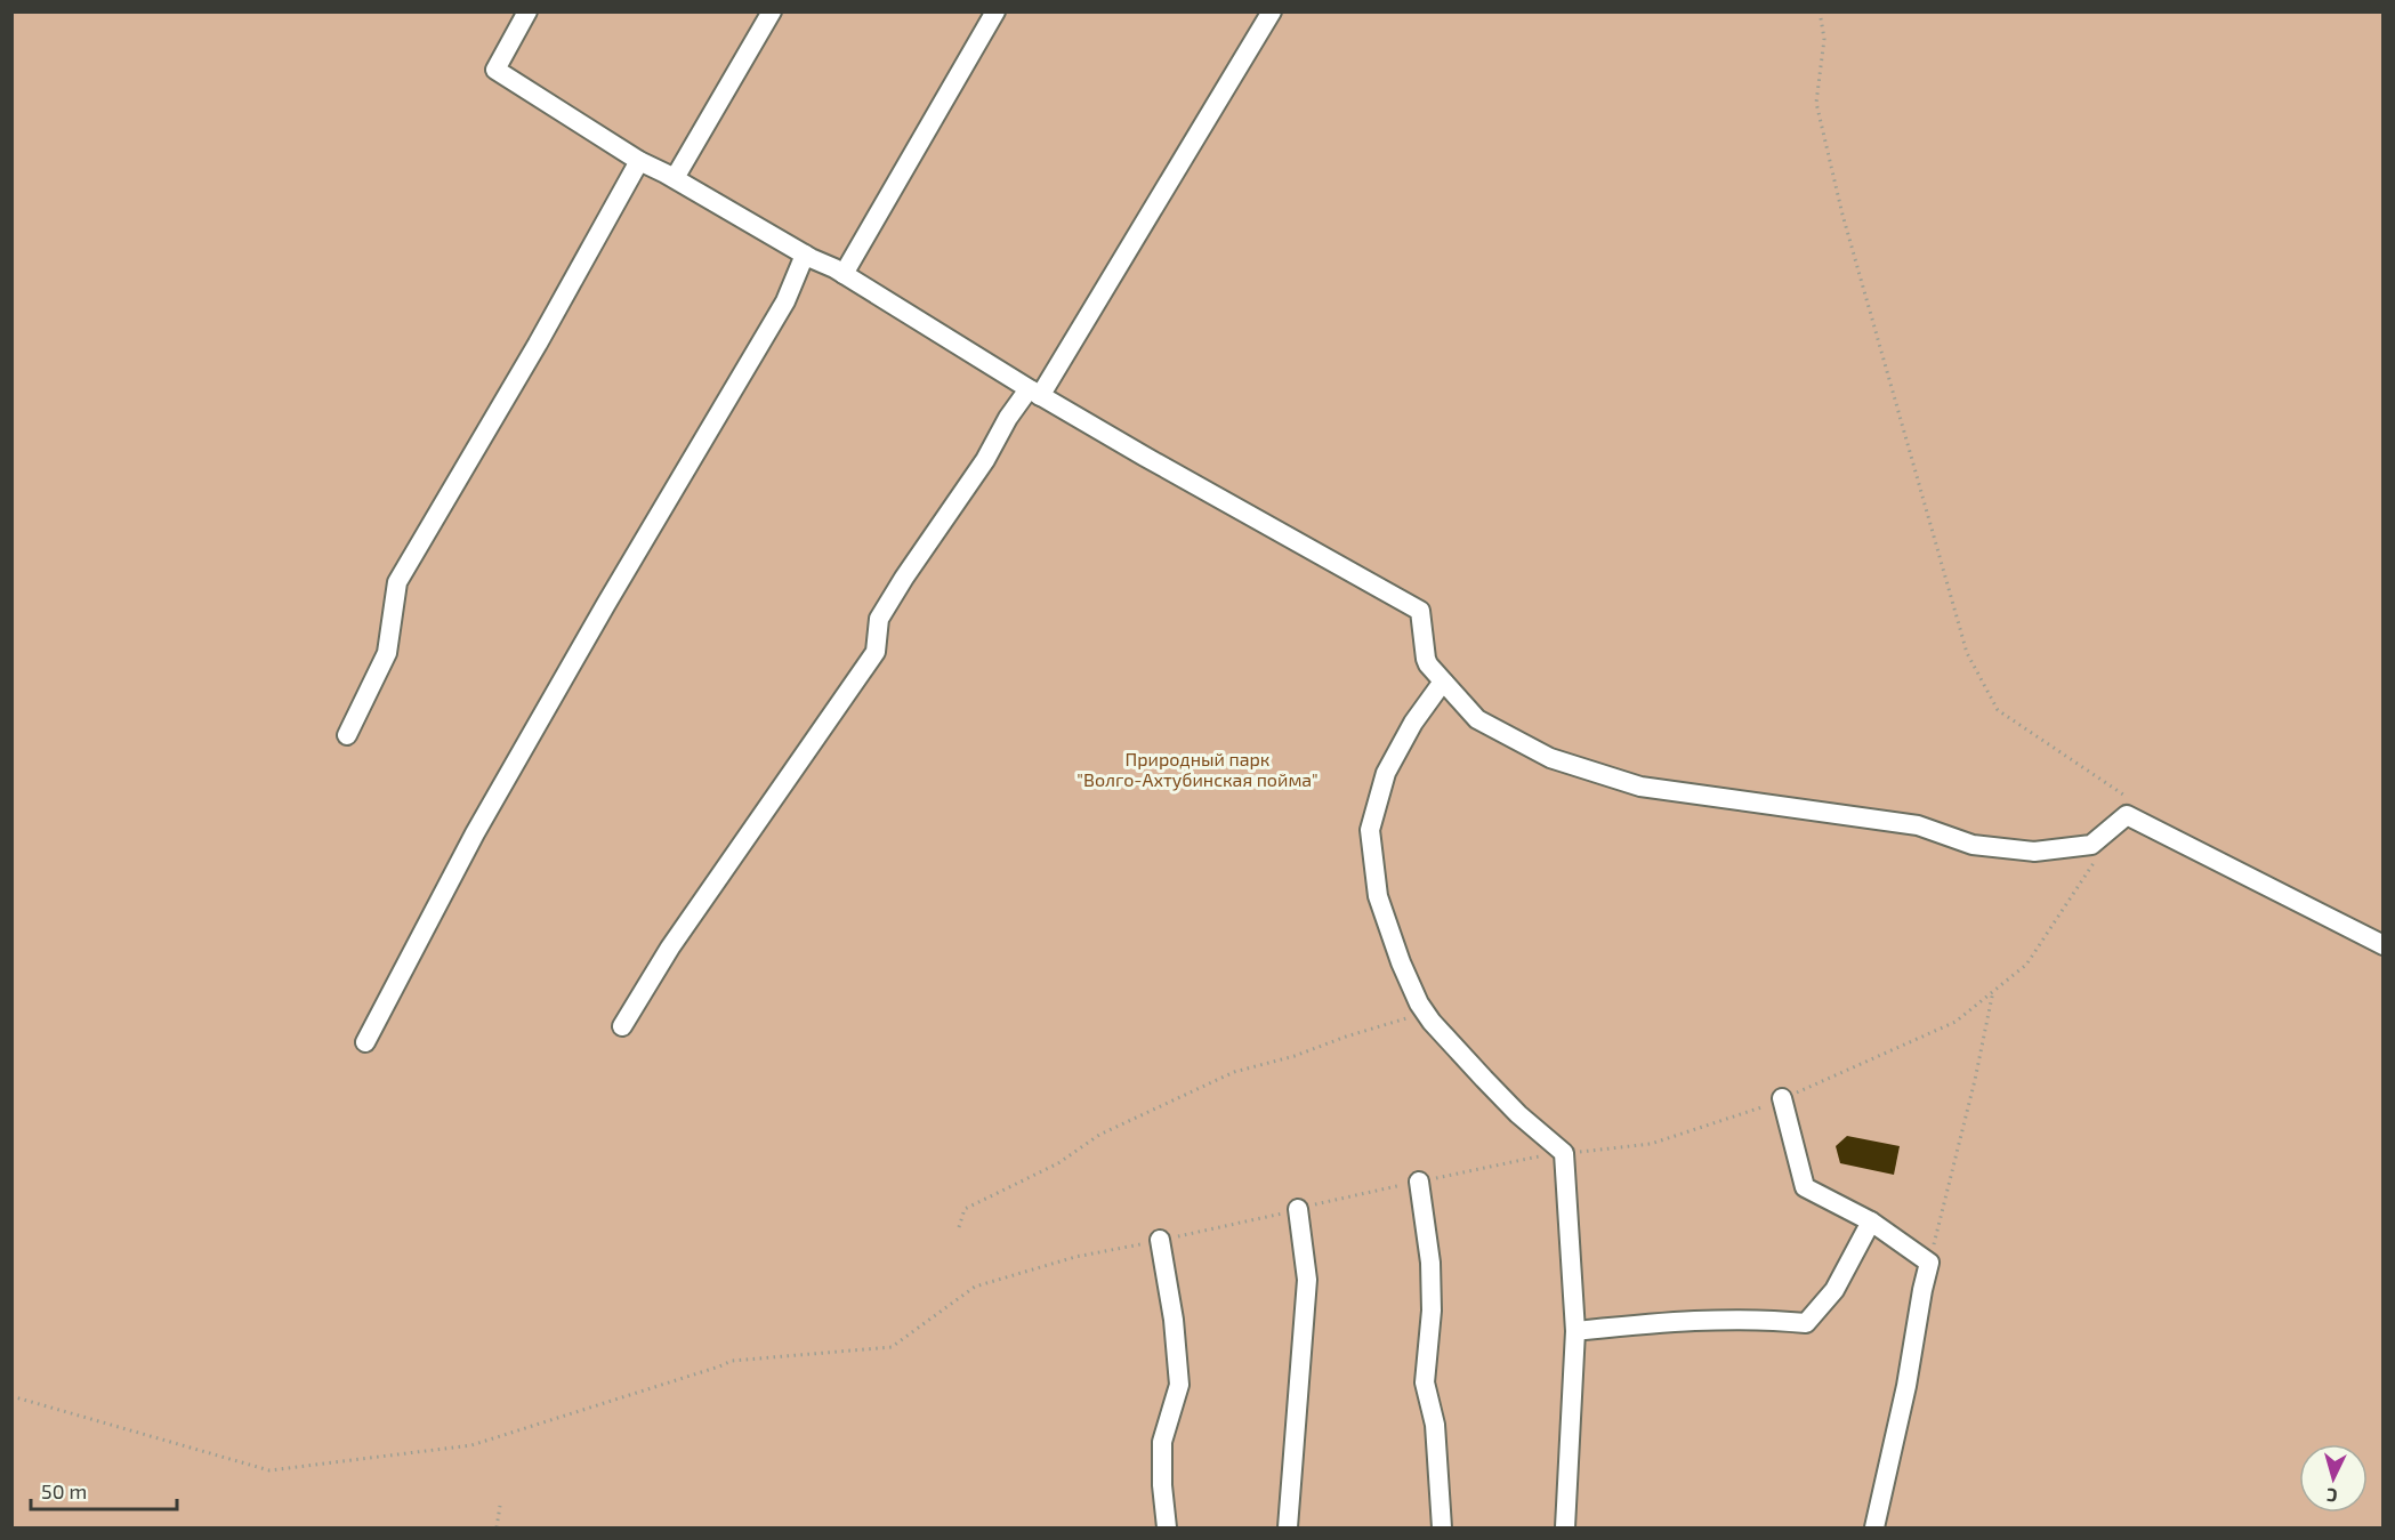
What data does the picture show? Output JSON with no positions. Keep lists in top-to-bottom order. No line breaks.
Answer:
{"parks":["Природный парк \"Волго-Ахтубинская пойма\""],"scale_bar":"50 m","north":"bottom"}
